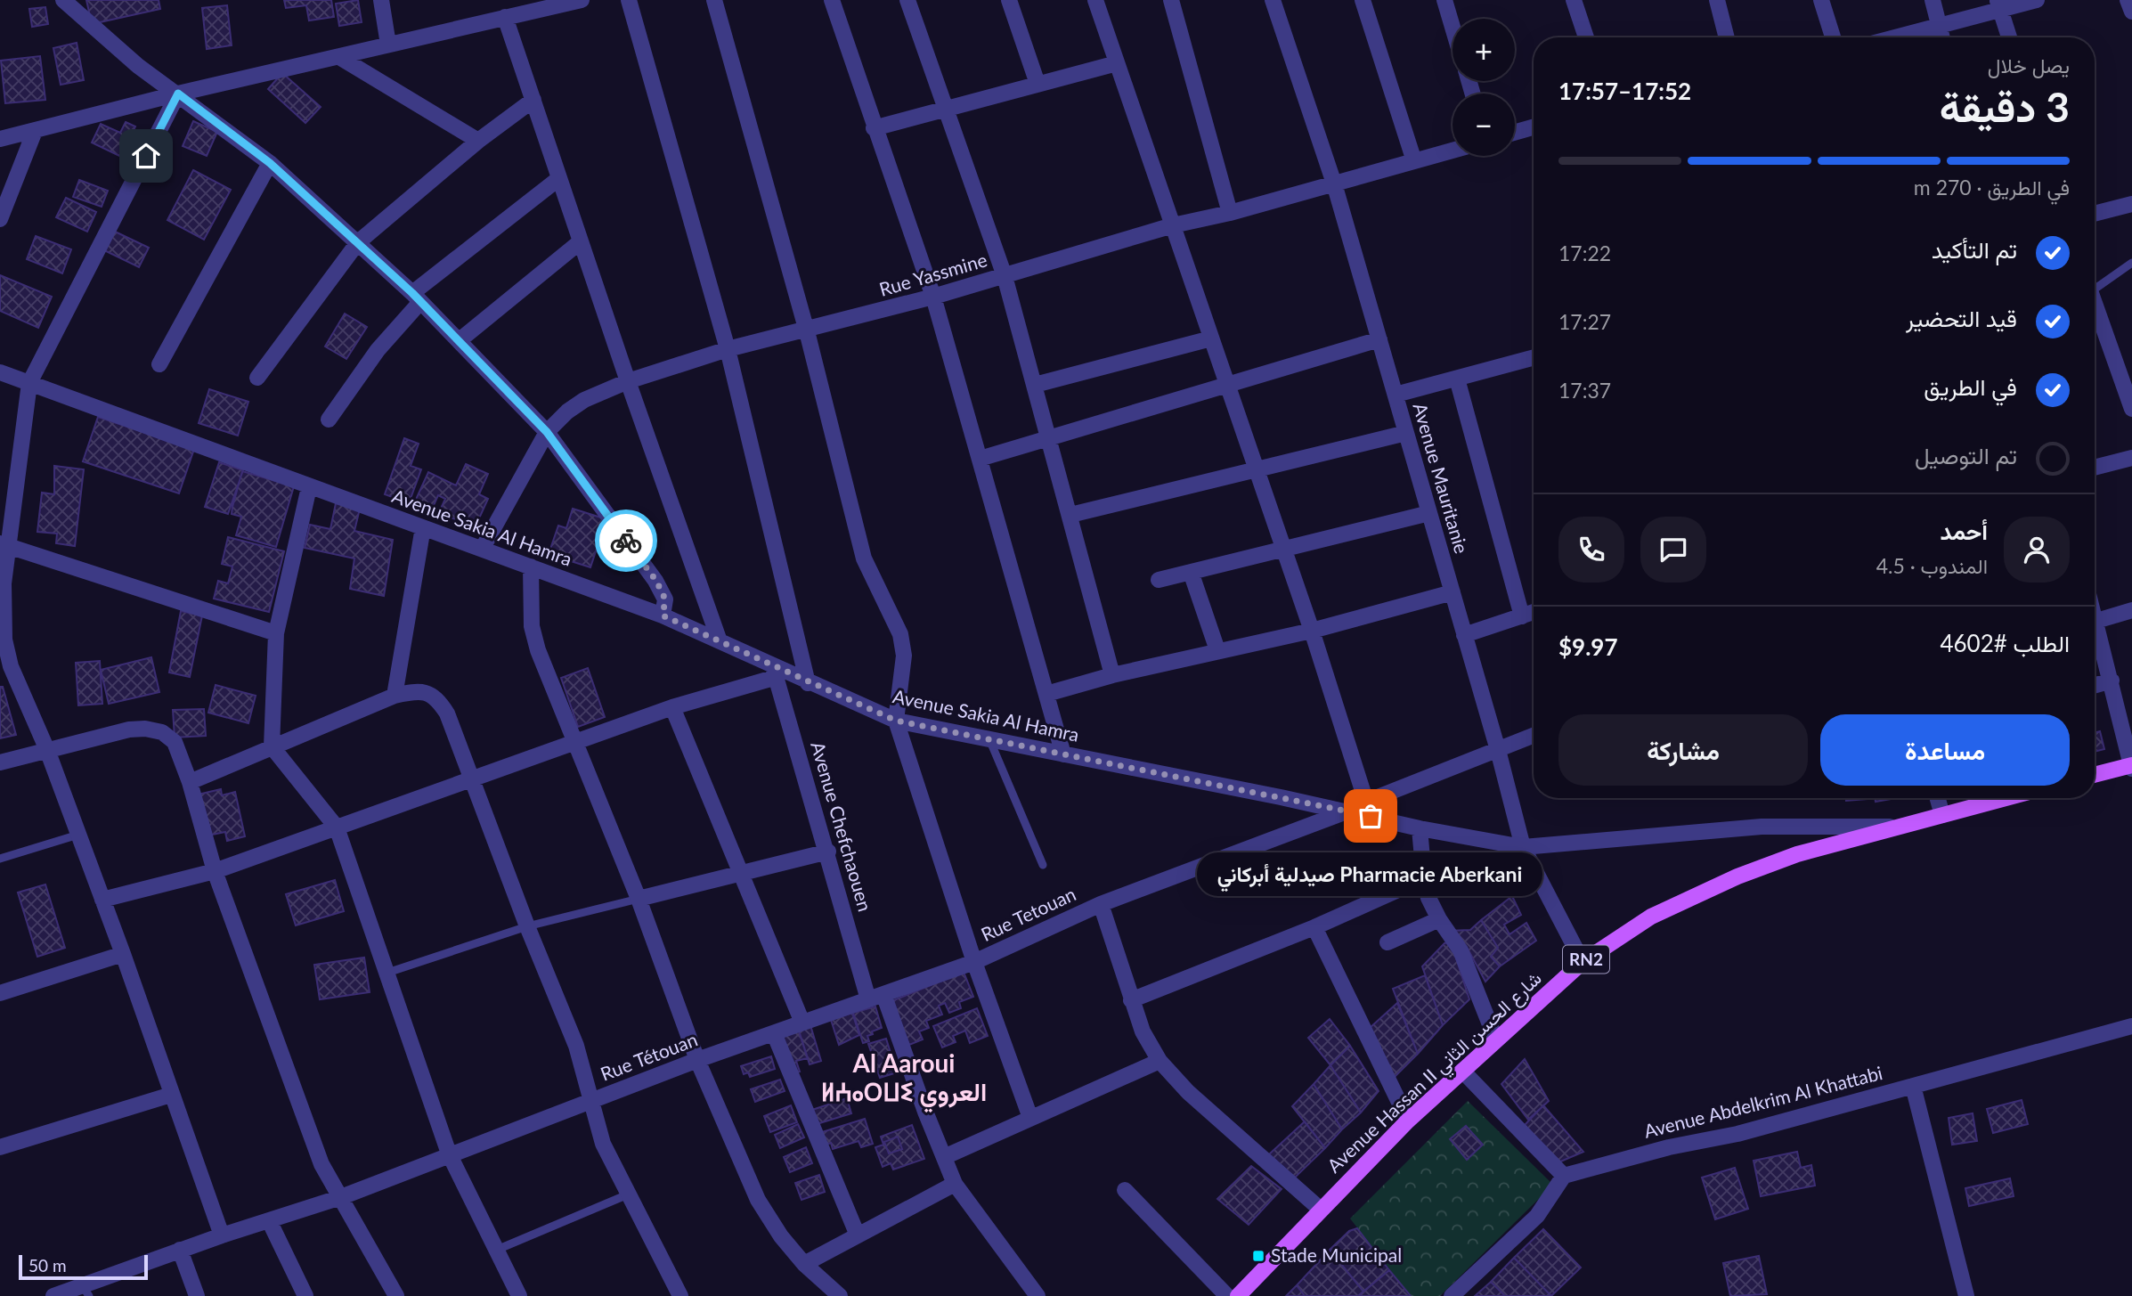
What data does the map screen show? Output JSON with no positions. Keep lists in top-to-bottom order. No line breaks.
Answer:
{"streets":{"main road":["RN2","Avenue Hassan II شارع الحسن الثاني"],"street":["Rue Yassmine","Avenue Mauritanie","Avenue Sakia Al Hamra","Avenue Chefchaouen","Rue Tetouan","Rue Tétouan","Avenue Abdelkrim Al Khattabi"]},"crossings":[["Rue Yassmine","Avenue Mauritanie"],["Rue Yassmine","Avenue Sakia Al Hamra"],["Avenue Mauritanie","Avenue Sakia Al Hamra"],["Avenue Mauritanie","Avenue Hassan II شارع الحسن الثاني"],["Avenue Sakia Al Hamra","Avenue Chefchaouen"],["Avenue Sakia Al Hamra","Avenue Hassan II شارع الحسن الثاني"],["Avenue Chefchaouen","Rue Tétouan"],["Rue Tetouan","Rue Tétouan"]],"districts":["Al Aaroui ⵍⵄⴰⵔⵡⵉ العروي"],"places":{"other":["Pharmacie Aberkani صيدلية أبركاني"],"transit":["Stade Municipal"]},"scale_bar":"50 m","page":{"map_buttons":["+","−"],"heading":["3 دقيقة","يصل خلال","17:52–17:57"],"panel":["أحمد","المندوب · 4.5","الطلب #4602","$9.97"],"bar":"في الطريق · 270 m","list":[["تم التأكيد","17:22"],["قيد التحضير","17:27"],["في الطريق","17:37"],"تم التوصيل"],"buttons":["مساعدة","مشاركة"],"bubble":"Pharmacie Aberkani صيدلية أبركاني","scale":"50 m"}}
